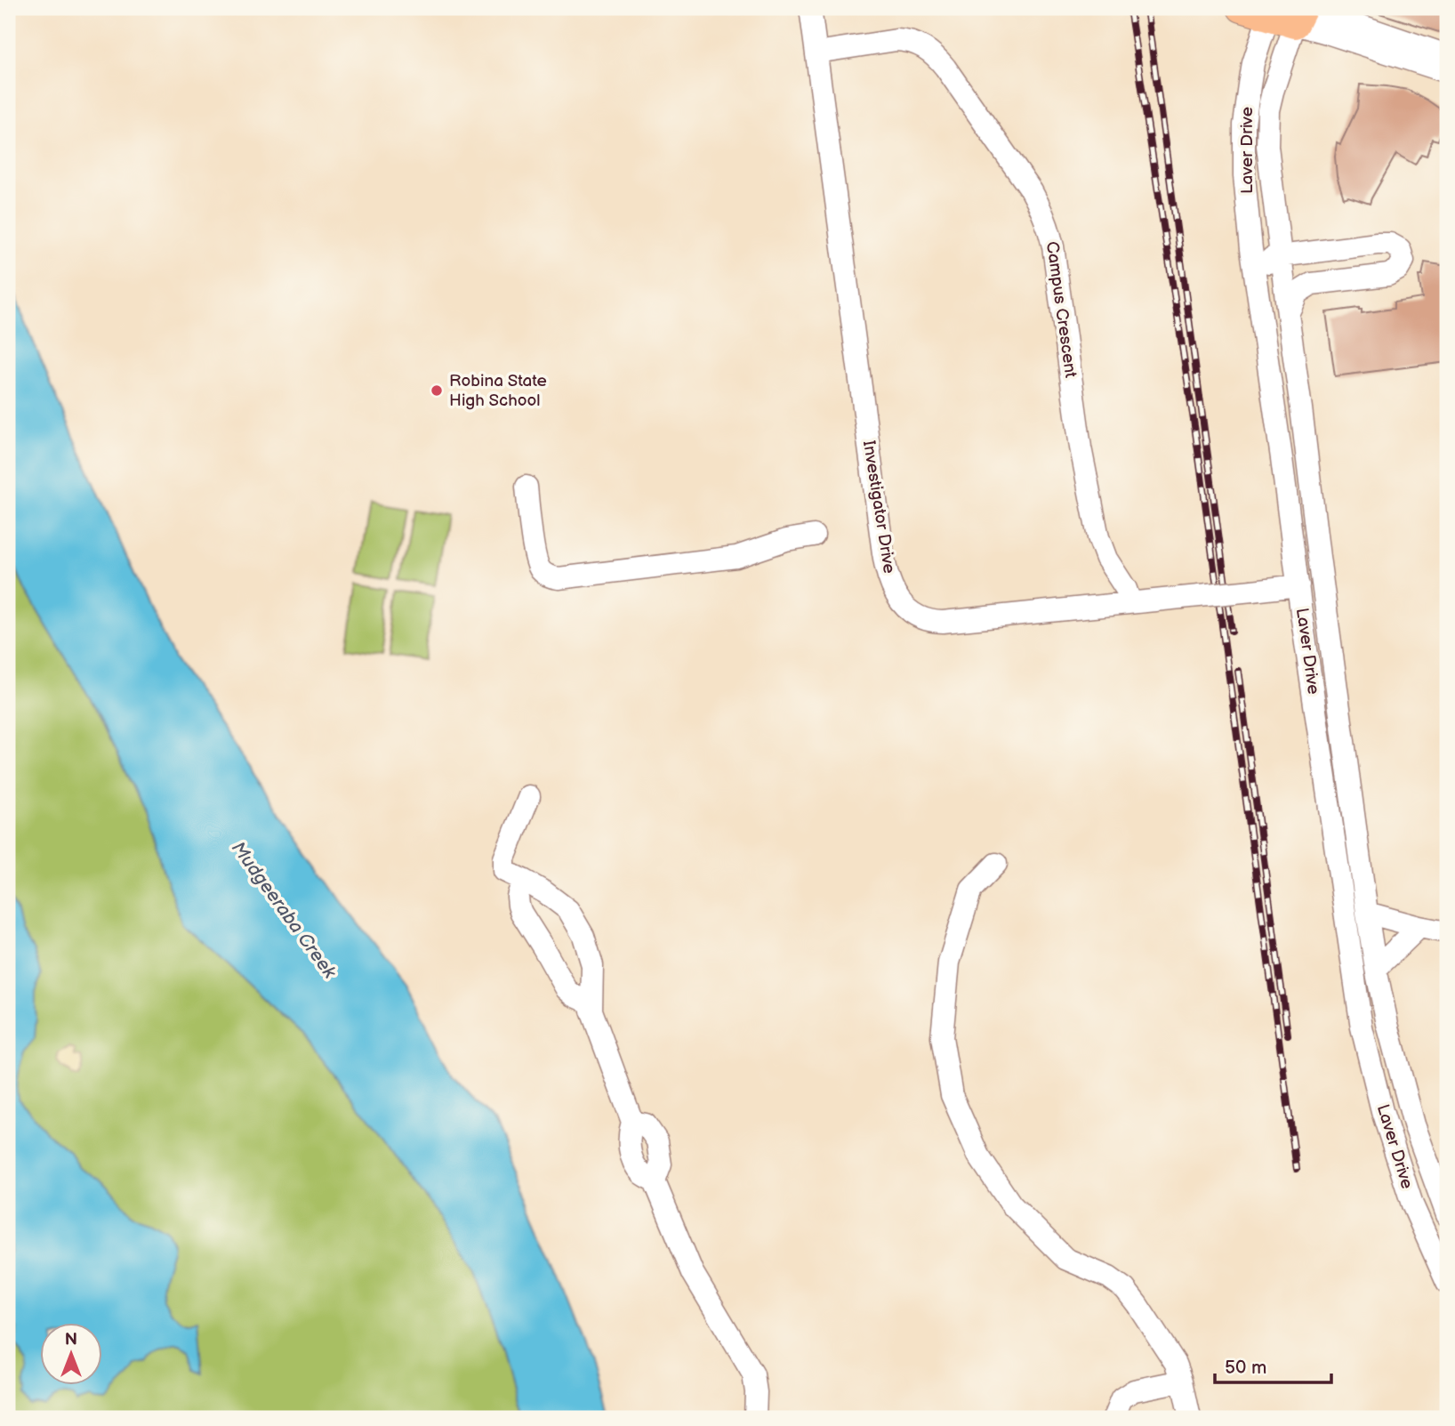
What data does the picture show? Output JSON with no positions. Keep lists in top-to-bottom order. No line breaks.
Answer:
{"streets":{"street":["Laver Drive","Campus Crescent","Investigator Drive"]},"crossings":[["Laver Drive","Investigator Drive"],["Campus Crescent","Investigator Drive"]],"water":["Mudgeeraba Creek"],"places":["Robina State High School"],"scale_bar":"50 m","north":"top"}
